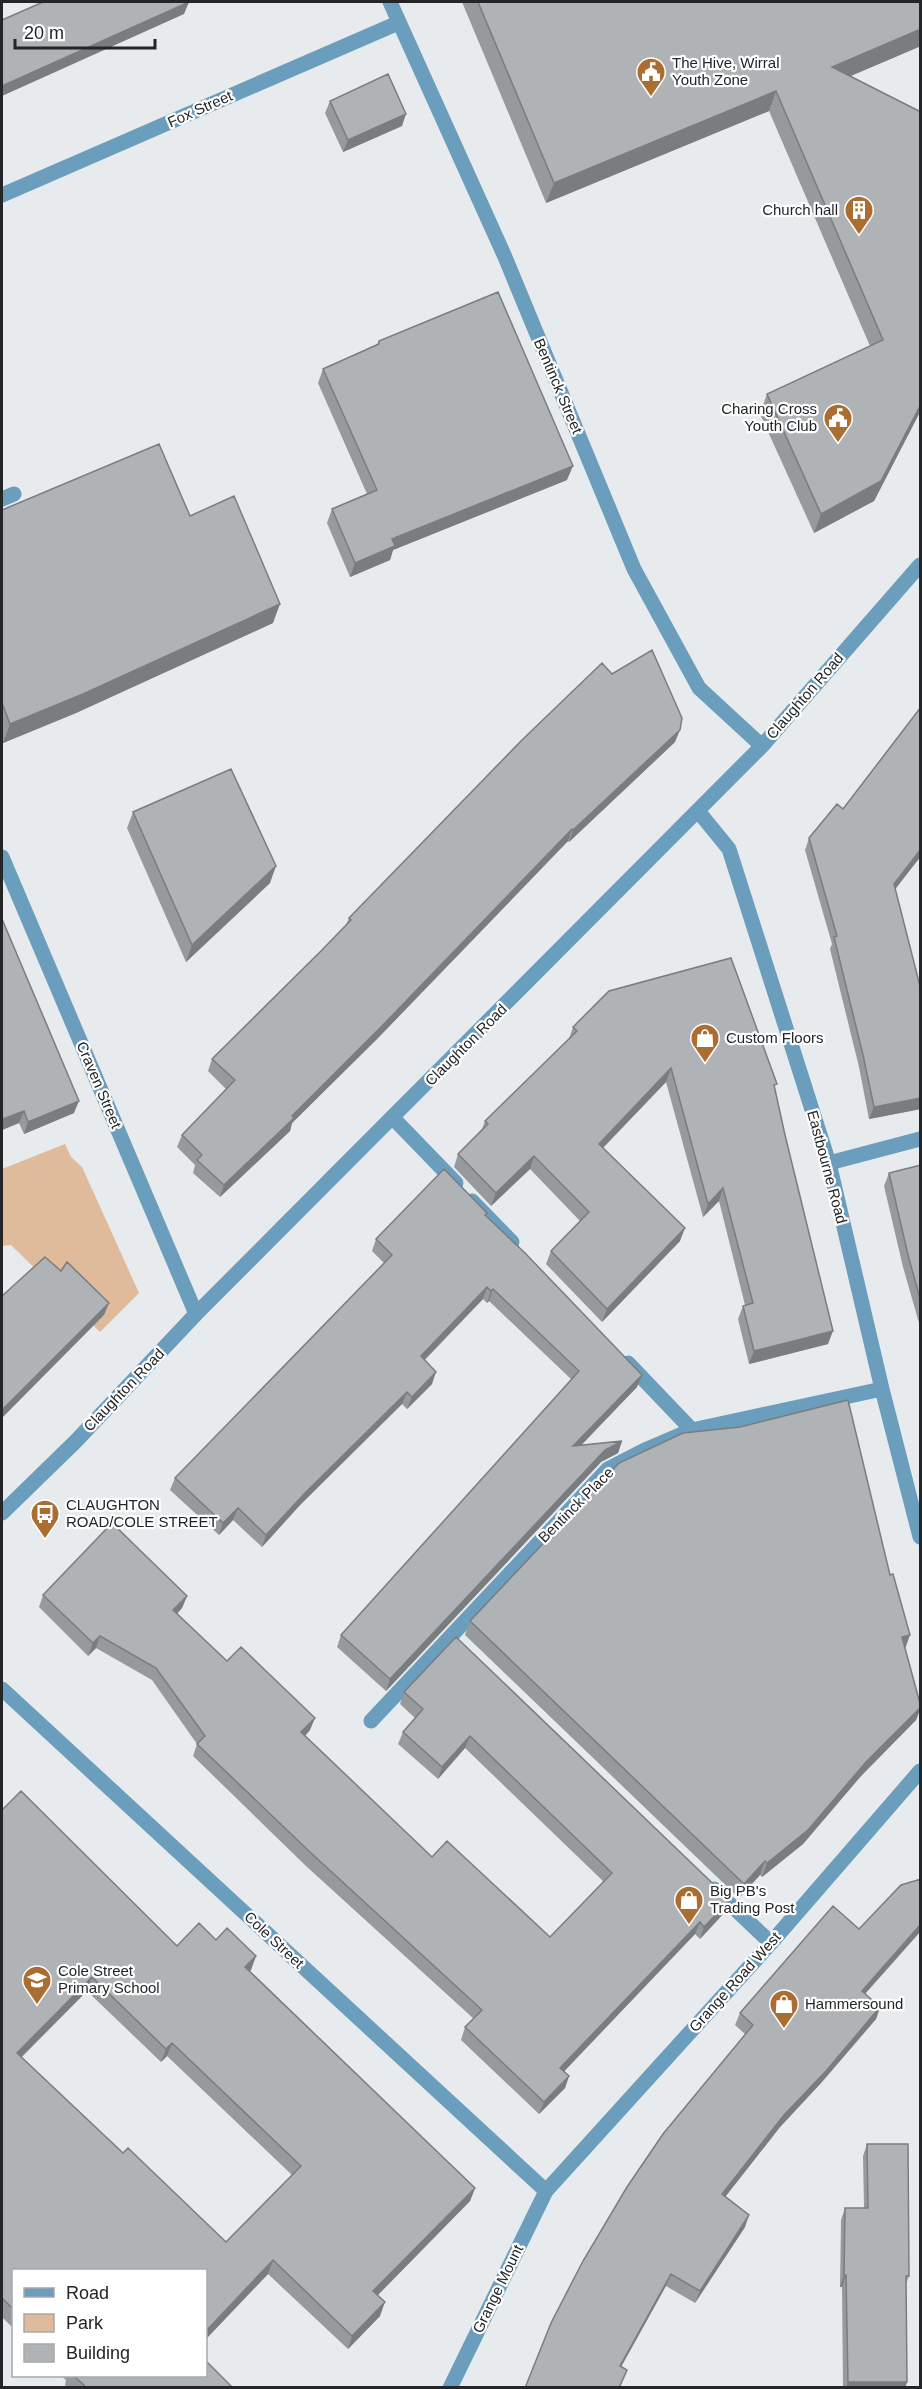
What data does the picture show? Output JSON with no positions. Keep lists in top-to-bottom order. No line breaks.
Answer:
{"streets":{"street":["Fox Street","Bentinck Street","Claughton Road","Craven Street","Eastbourne Road","Bentinck Place","Cole Street","Grange Road West","Grange Mount"]},"crossings":[["Fox Street","Bentinck Street"],["Bentinck Street","Claughton Road"],["Claughton Road","Craven Street"],["Claughton Road","Eastbourne Road"],["Eastbourne Road","Bentinck Place"],["Cole Street","Grange Road West"],["Cole Street","Grange Mount"],["Grange Road West","Grange Mount"]],"places":{"public building":["The Hive, Wirral Youth Zone","Charing Cross Youth Club"],"building":["Church hall"],"shop":["Custom Floors","Big PB's Trading Post","Hammersound"],"bus stop":["CLAUGHTON ROAD/COLE STREET"],"school or university":["Cole Street Primary School"]},"legend":["Road","Park","Building"],"scale_bar":"20 m"}
